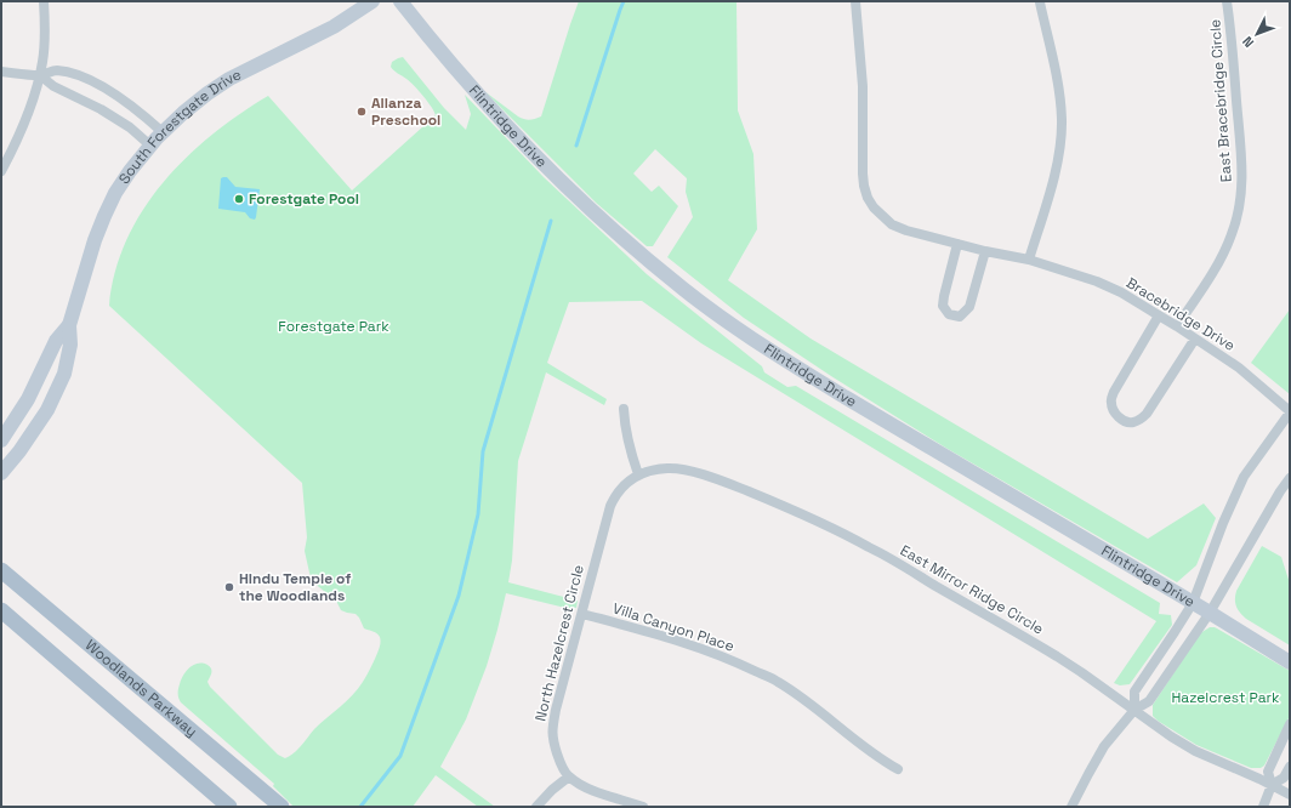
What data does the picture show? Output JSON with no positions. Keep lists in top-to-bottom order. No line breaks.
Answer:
{"streets":{"main road":["Woodlands Parkway"],"street":["East Bracebridge Circle","Flintridge Drive","South Forestgate Drive","Bracebridge Drive","East Mirror Ridge Circle","Villa Canyon Place","North Hazelcrest Circle"]},"crossings":[["East Bracebridge Circle","Bracebridge Drive"],["East Mirror Ridge Circle","North Hazelcrest Circle"],["Villa Canyon Place","North Hazelcrest Circle"]],"parks":["Forestgate Park","Hazelcrest Park"],"places":["Alianza Preschool","Forestgate Pool","Hindu Temple of the Woodlands"],"north":"bottom left"}
